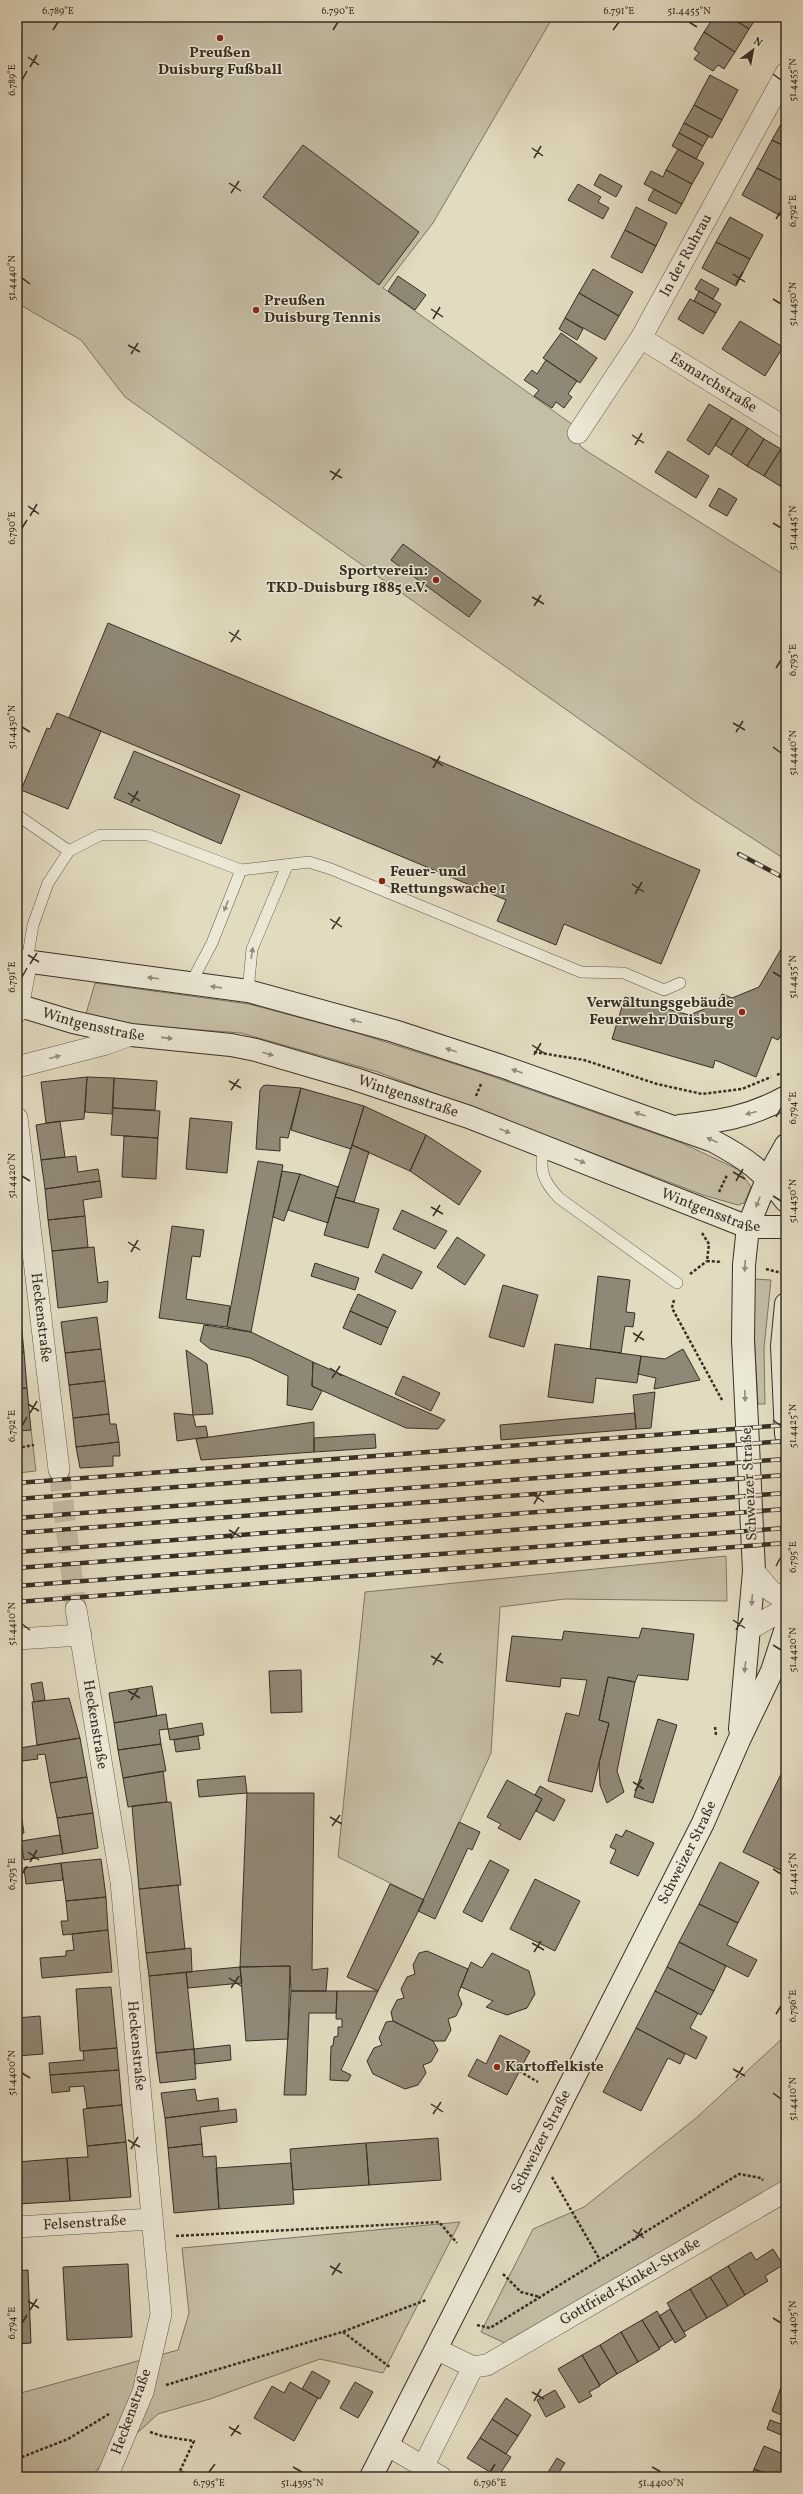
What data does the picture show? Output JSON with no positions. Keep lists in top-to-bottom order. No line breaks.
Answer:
{"streets":{"main road":["Wintgensstraße","Schweizer Straße"],"street":["In der Ruhrau","Esmarchstraße","Heckenstraße","Felsenstraße","Gottfried-Kinkel-Straße"]},"crossings":[["In der Ruhrau","Esmarchstraße"],["Wintgensstraße","Schweizer Straße"],["Heckenstraße","Felsenstraße"]],"places":["Preußen Duisburg Fußball","Preußen Duisburg Tennis","Sportverein: TKD-Duisburg 1885 e.V.","Feuer- und Rettungswache 1","Verwaltungsgebäude Feuerwehr Duisburg","Kartoffelkiste"],"north":"top right","coordinates":["6.789°E","6.790°E","6.791°E","51.4455°N","6.792°E","51.4440°N","51.4450°N","51.4445°N","6.793°E","51.4430°N","51.4435°N","6.794°E","51.4420°N","51.4425°N","6.795°E","51.4410°N","51.4415°N","6.796°E","51.4400°N","51.4405°N","51.4395°N"]}
